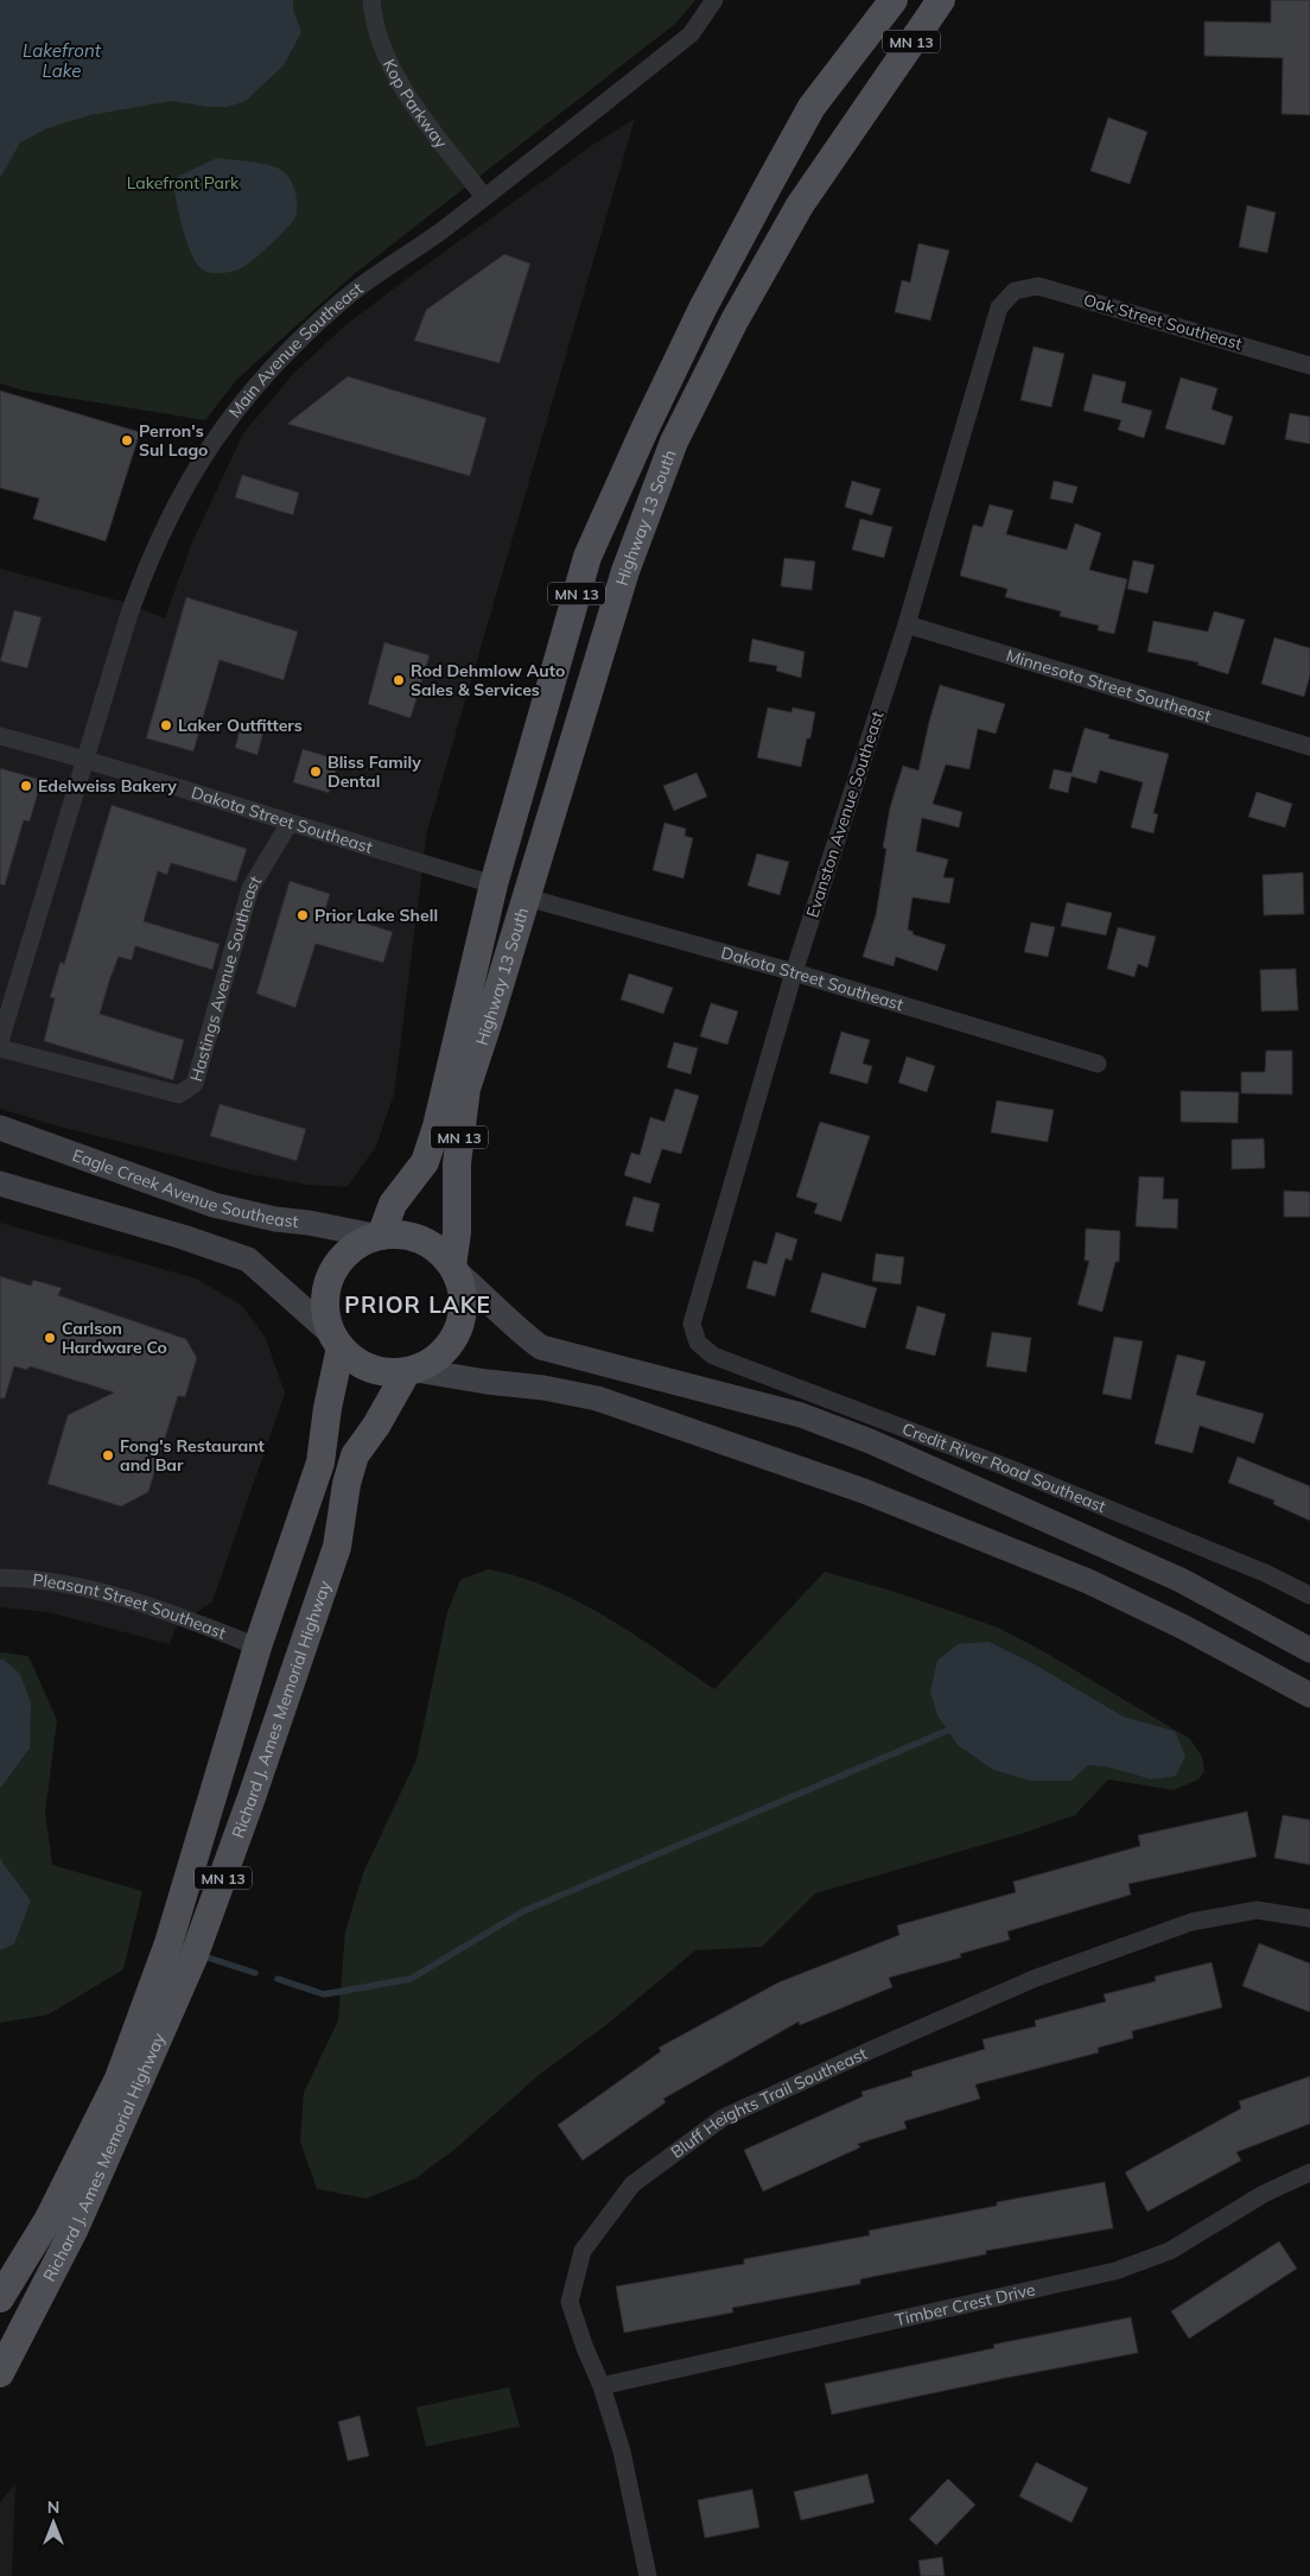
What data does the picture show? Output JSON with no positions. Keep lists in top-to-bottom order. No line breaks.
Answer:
{"streets":{"main road":["MN 13","Highway 13 South","Eagle Creek Avenue Southeast","Richard J. Ames Memorial Highway"],"street":["Kop Parkway","Oak Street Southeast","Main Avenue Southeast","Minnesota Street Southeast","Evanston Avenue Southeast","Dakota Street Southeast","Hastings Avenue Southeast","Credit River Road Southeast","Pleasant Street Southeast","Bluff Heights Trail Southeast","Timber Crest Drive"]},"crossings":[["Kop Parkway","Main Avenue Southeast"],["Oak Street Southeast","Evanston Avenue Southeast"],["Main Avenue Southeast","Dakota Street Southeast"],["Highway 13 South","Dakota Street Southeast"],["Highway 13 South","Eagle Creek Avenue Southeast"],["Highway 13 South","Richard J. Ames Memorial Highway"],["Minnesota Street Southeast","Evanston Avenue Southeast"],["Evanston Avenue Southeast","Dakota Street Southeast"],["Evanston Avenue Southeast","Credit River Road Southeast"],["Dakota Street Southeast","Hastings Avenue Southeast"],["Eagle Creek Avenue Southeast","Richard J. Ames Memorial Highway"],["Pleasant Street Southeast","Richard J. Ames Memorial Highway"],["Bluff Heights Trail Southeast","Timber Crest Drive"]],"districts":["PRIOR LAKE"],"water":["Lakefront Lake"],"parks":["Lakefront Park"],"places":["Perron's Sul Lago","Rod Dehmlow Auto Sales & Services","Laker Outfitters","Bliss Family Dental","Edelweiss Bakery","Prior Lake Shell","Carlson Hardware Co","Fong's Restaurant and Bar"],"north":"top"}
